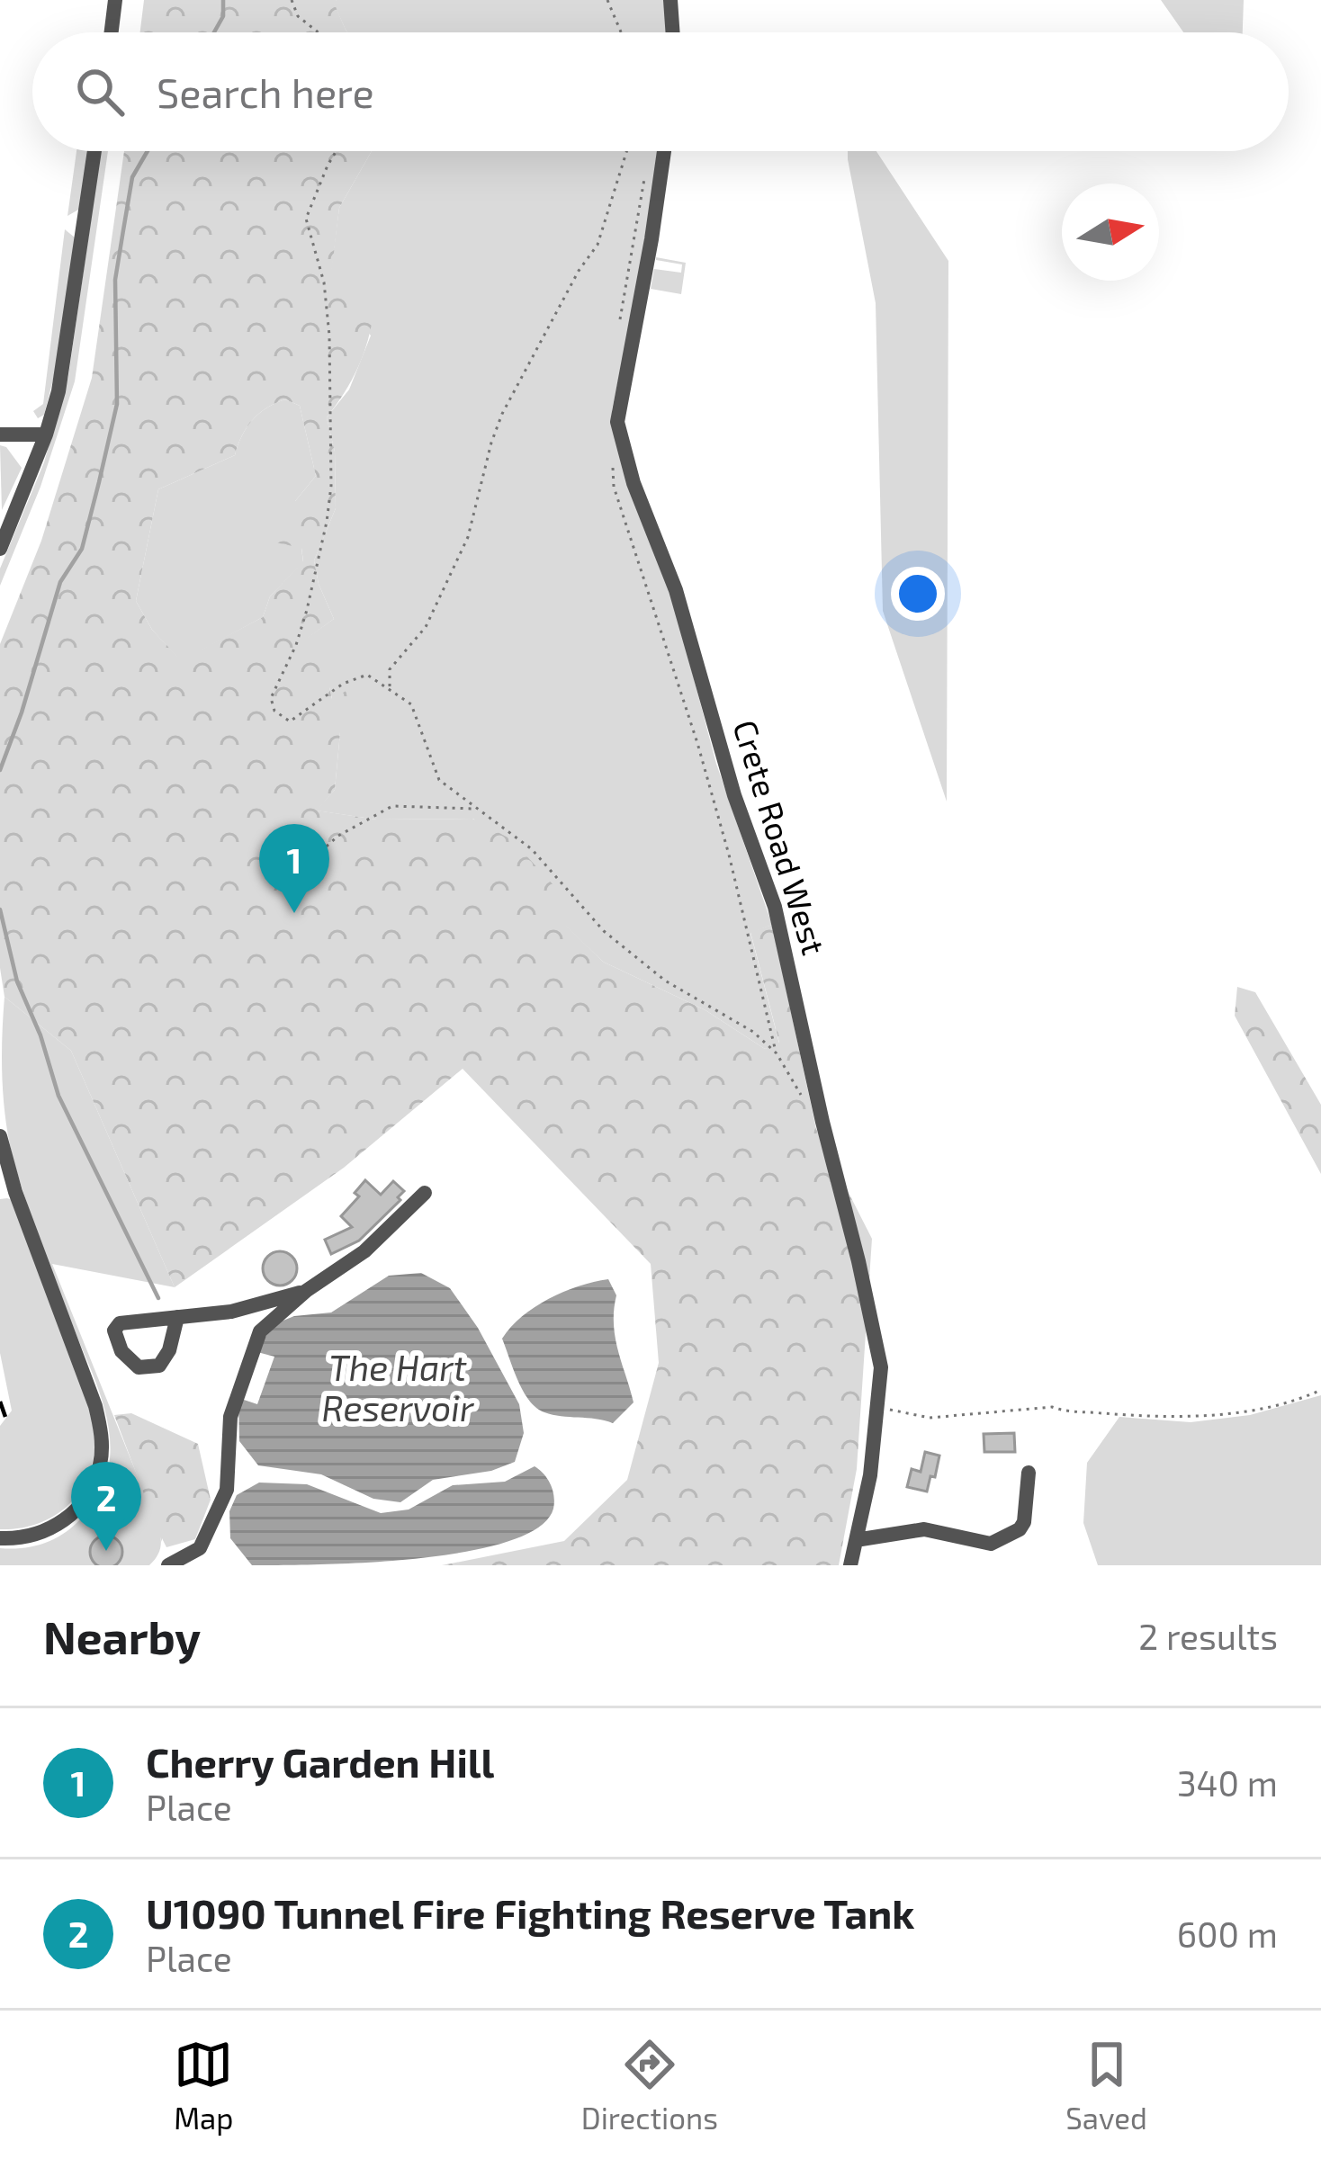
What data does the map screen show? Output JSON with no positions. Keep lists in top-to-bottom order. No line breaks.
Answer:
{"streets":{"street":["Crete Road West"]},"water":["The Hart Reservoir"],"north":"right","page":{"search":"Search here","pins":["1","2"],"heading":["Nearby","2 results"],"list":[{"mark":"1","name":"Cherry Garden Hill","note":"Place","value":"340 m"},{"mark":"2","name":"U1090 Tunnel Fire Fighting Reserve Tank","note":"Place","value":"600 m"}],"nav":["Map","Directions","Saved"]}}
